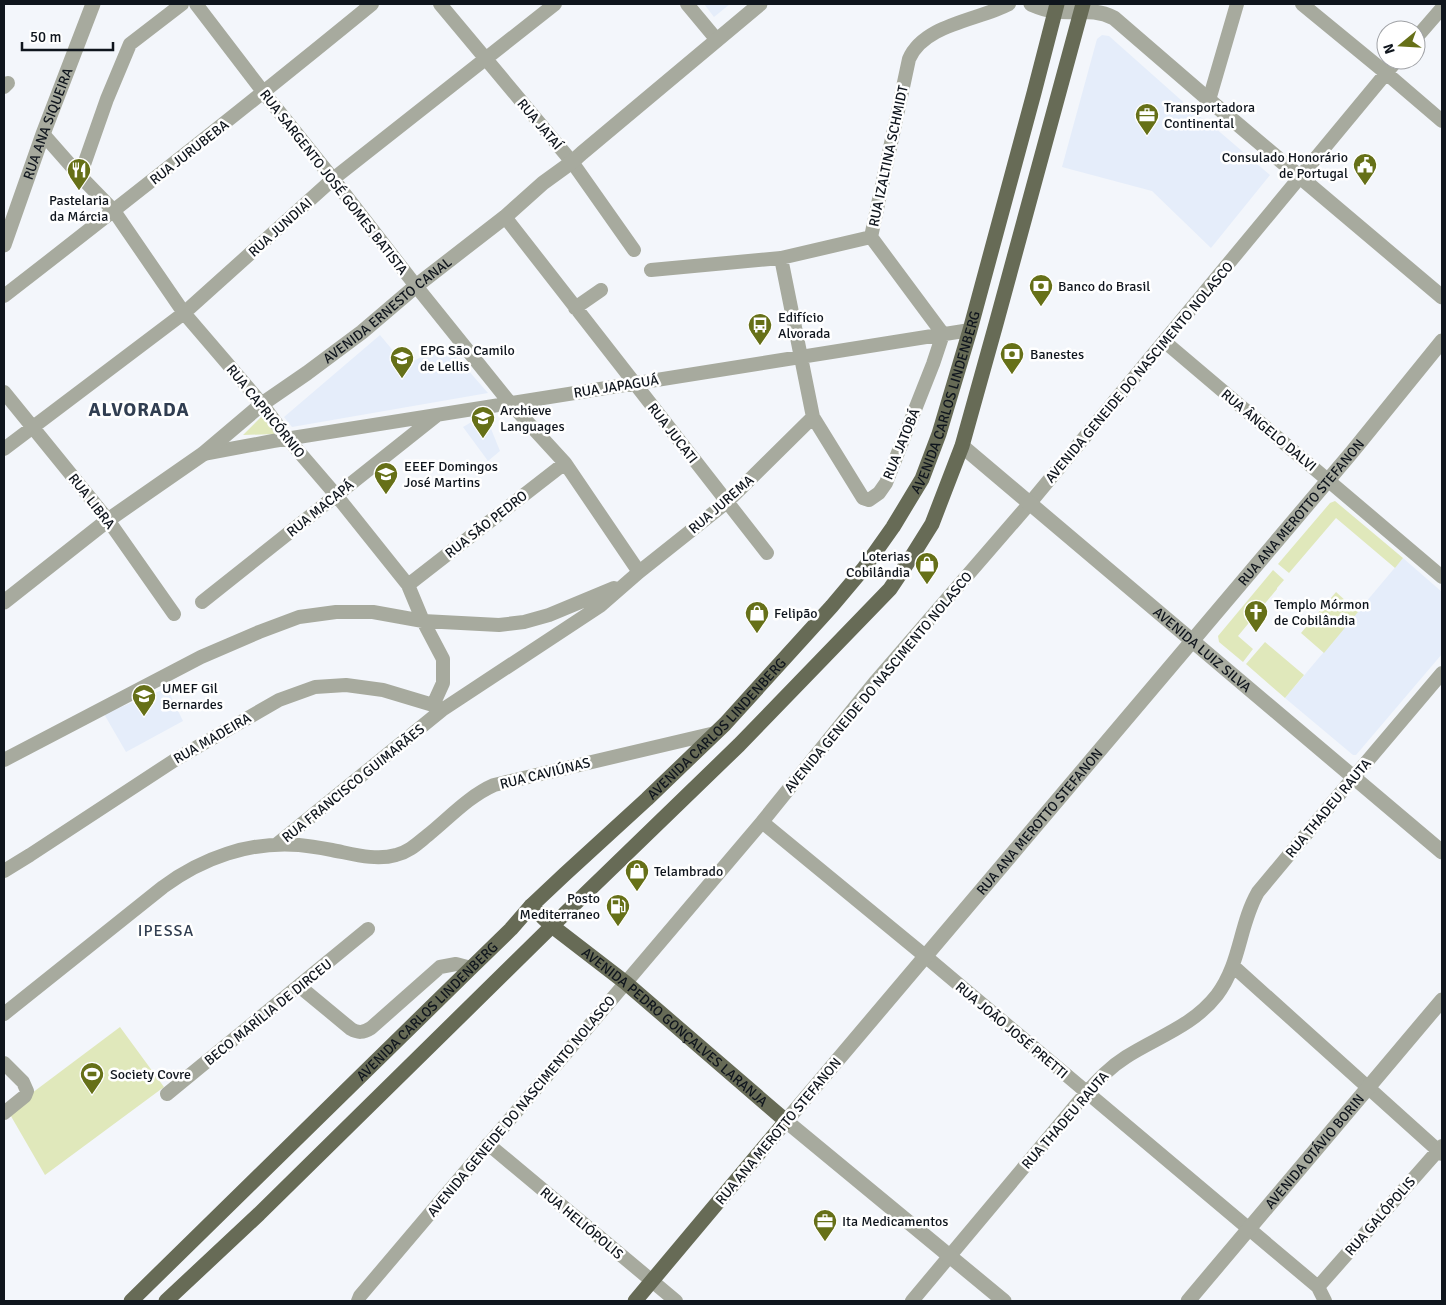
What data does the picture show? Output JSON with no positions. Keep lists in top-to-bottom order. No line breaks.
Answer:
{"streets":{"main road":["AVENIDA CARLOS LINDENBERG","RUA ANA MEROTTO STEFANON","AVENIDA PEDRO GONÇALVES LARANJA"],"street":["RUA ANA SIQUEIRA","RUA JATAÍ","RUA JURUBEBA","RUA IZALTINA SCHMIDT","RUA SARGENTO JOSÉ GOMES BATISTA","RUA JUNDIAI","AVENIDA ERNESTO CANAL","AVENIDA GENEIDE DO NASCIMENTO NOLASCO","RUA JAPAGUÁ","RUA CAPRICÓRNIO","RUA ÂNGELO DALVI","RUA JUCATI","RUA JATOBÁ","RUA LIBRA","RUA JUREMA","RUA MACAPÁ","RUA SÃO PEDRO","AVENIDA LUIZ SILVA","RUA MADEIRA","RUA CAVIÚNAS","RUA FRANCISCO GUIMARÃES","RUA THADEU RAUTA","BECO MARÍLIA DE DIRCEU","RUA JOÃO JOSÉ PRETTI","AVENIDA OTÁVIO BORIN","RUA GALÓPOLIS","RUA HELIÓPOLIS"]},"crossings":[["RUA ANA SIQUEIRA","RUA CAPRICÓRNIO"],["RUA JATAÍ","RUA JUNDIAI"],["RUA JATAÍ","AVENIDA ERNESTO CANAL"],["RUA JURUBEBA","RUA SARGENTO JOSÉ GOMES BATISTA"],["RUA JURUBEBA","RUA CAPRICÓRNIO"],["RUA IZALTINA SCHMIDT","RUA JATOBÁ"],["RUA SARGENTO JOSÉ GOMES BATISTA","RUA JUNDIAI"],["RUA SARGENTO JOSÉ GOMES BATISTA","AVENIDA ERNESTO CANAL"],["RUA SARGENTO JOSÉ GOMES BATISTA","RUA JAPAGUÁ"],["RUA SARGENTO JOSÉ GOMES BATISTA","RUA JUREMA"],["RUA SARGENTO JOSÉ GOMES BATISTA","RUA SÃO PEDRO"],["RUA JUNDIAI","RUA CAPRICÓRNIO"],["RUA JUNDIAI","RUA LIBRA"],["AVENIDA ERNESTO CANAL","RUA JAPAGUÁ"],["AVENIDA ERNESTO CANAL","RUA CAPRICÓRNIO"],["AVENIDA ERNESTO CANAL","RUA JUCATI"],["AVENIDA ERNESTO CANAL","RUA LIBRA"],["AVENIDA GENEIDE DO NASCIMENTO NOLASCO","RUA ÂNGELO DALVI"],["AVENIDA GENEIDE DO NASCIMENTO NOLASCO","AVENIDA LUIZ SILVA"],["AVENIDA GENEIDE DO NASCIMENTO NOLASCO","AVENIDA PEDRO GONÇALVES LARANJA"],["AVENIDA GENEIDE DO NASCIMENTO NOLASCO","RUA JOÃO JOSÉ PRETTI"],["AVENIDA GENEIDE DO NASCIMENTO NOLASCO","RUA HELIÓPOLIS"],["RUA JAPAGUÁ","AVENIDA CARLOS LINDENBERG"],["RUA JAPAGUÁ","RUA CAPRICÓRNIO"],["RUA JAPAGUÁ","RUA JUCATI"],["RUA JAPAGUÁ","RUA JATOBÁ"],["RUA JAPAGUÁ","RUA MACAPÁ"],["AVENIDA CARLOS LINDENBERG","AVENIDA LUIZ SILVA"],["AVENIDA CARLOS LINDENBERG","RUA CAVIÚNAS"],["AVENIDA CARLOS LINDENBERG","AVENIDA PEDRO GONÇALVES LARANJA"],["RUA CAPRICÓRNIO","RUA JUREMA"],["RUA CAPRICÓRNIO","RUA MACAPÁ"],["RUA CAPRICÓRNIO","RUA SÃO PEDRO"],["RUA CAPRICÓRNIO","RUA MADEIRA"],["RUA CAPRICÓRNIO","RUA FRANCISCO GUIMARÃES"],["RUA ÂNGELO DALVI","RUA ANA MEROTTO STEFANON"],["RUA JUCATI","RUA JUREMA"],["RUA JATOBÁ","RUA JUREMA"],["RUA JUREMA","RUA FRANCISCO GUIMARÃES"],["RUA ANA MEROTTO STEFANON","AVENIDA LUIZ SILVA"],["RUA ANA MEROTTO STEFANON","AVENIDA PEDRO GONÇALVES LARANJA"],["RUA ANA MEROTTO STEFANON","RUA JOÃO JOSÉ PRETTI"],["RUA ANA MEROTTO STEFANON","RUA HELIÓPOLIS"],["AVENIDA LUIZ SILVA","RUA THADEU RAUTA"],["RUA MADEIRA","RUA FRANCISCO GUIMARÃES"],["RUA CAVIÚNAS","RUA FRANCISCO GUIMARÃES"],["RUA THADEU RAUTA","AVENIDA PEDRO GONÇALVES LARANJA"],["RUA THADEU RAUTA","RUA JOÃO JOSÉ PRETTI"],["RUA JOÃO JOSÉ PRETTI","AVENIDA OTÁVIO BORIN"],["RUA JOÃO JOSÉ PRETTI","RUA GALÓPOLIS"]],"districts":["ALVORADA","IPESSA"],"places":{"office":["Transportadora Continental","Ita Medicamentos"],"public building":["Consulado Honorário de Portugal"],"restaurant":["Pastelaria da Márcia"],"bank":["Banco do Brasil","Banestes"],"bus stop":["Edifício Alvorada"],"school or university":["EPG São Camilo de Lellis","Archieve Languages","EEEF Domingos José Martins","UMEF Gil Bernardes"],"shop":["Loterias Cobilândia","Felipão","Telambrado"],"church":["Templo Mórmon de Cobilândia"],"fuel station":["Posto Mediterraneo"],"sports":["Society Covre"]},"scale_bar":"50 m","north":"left"}
